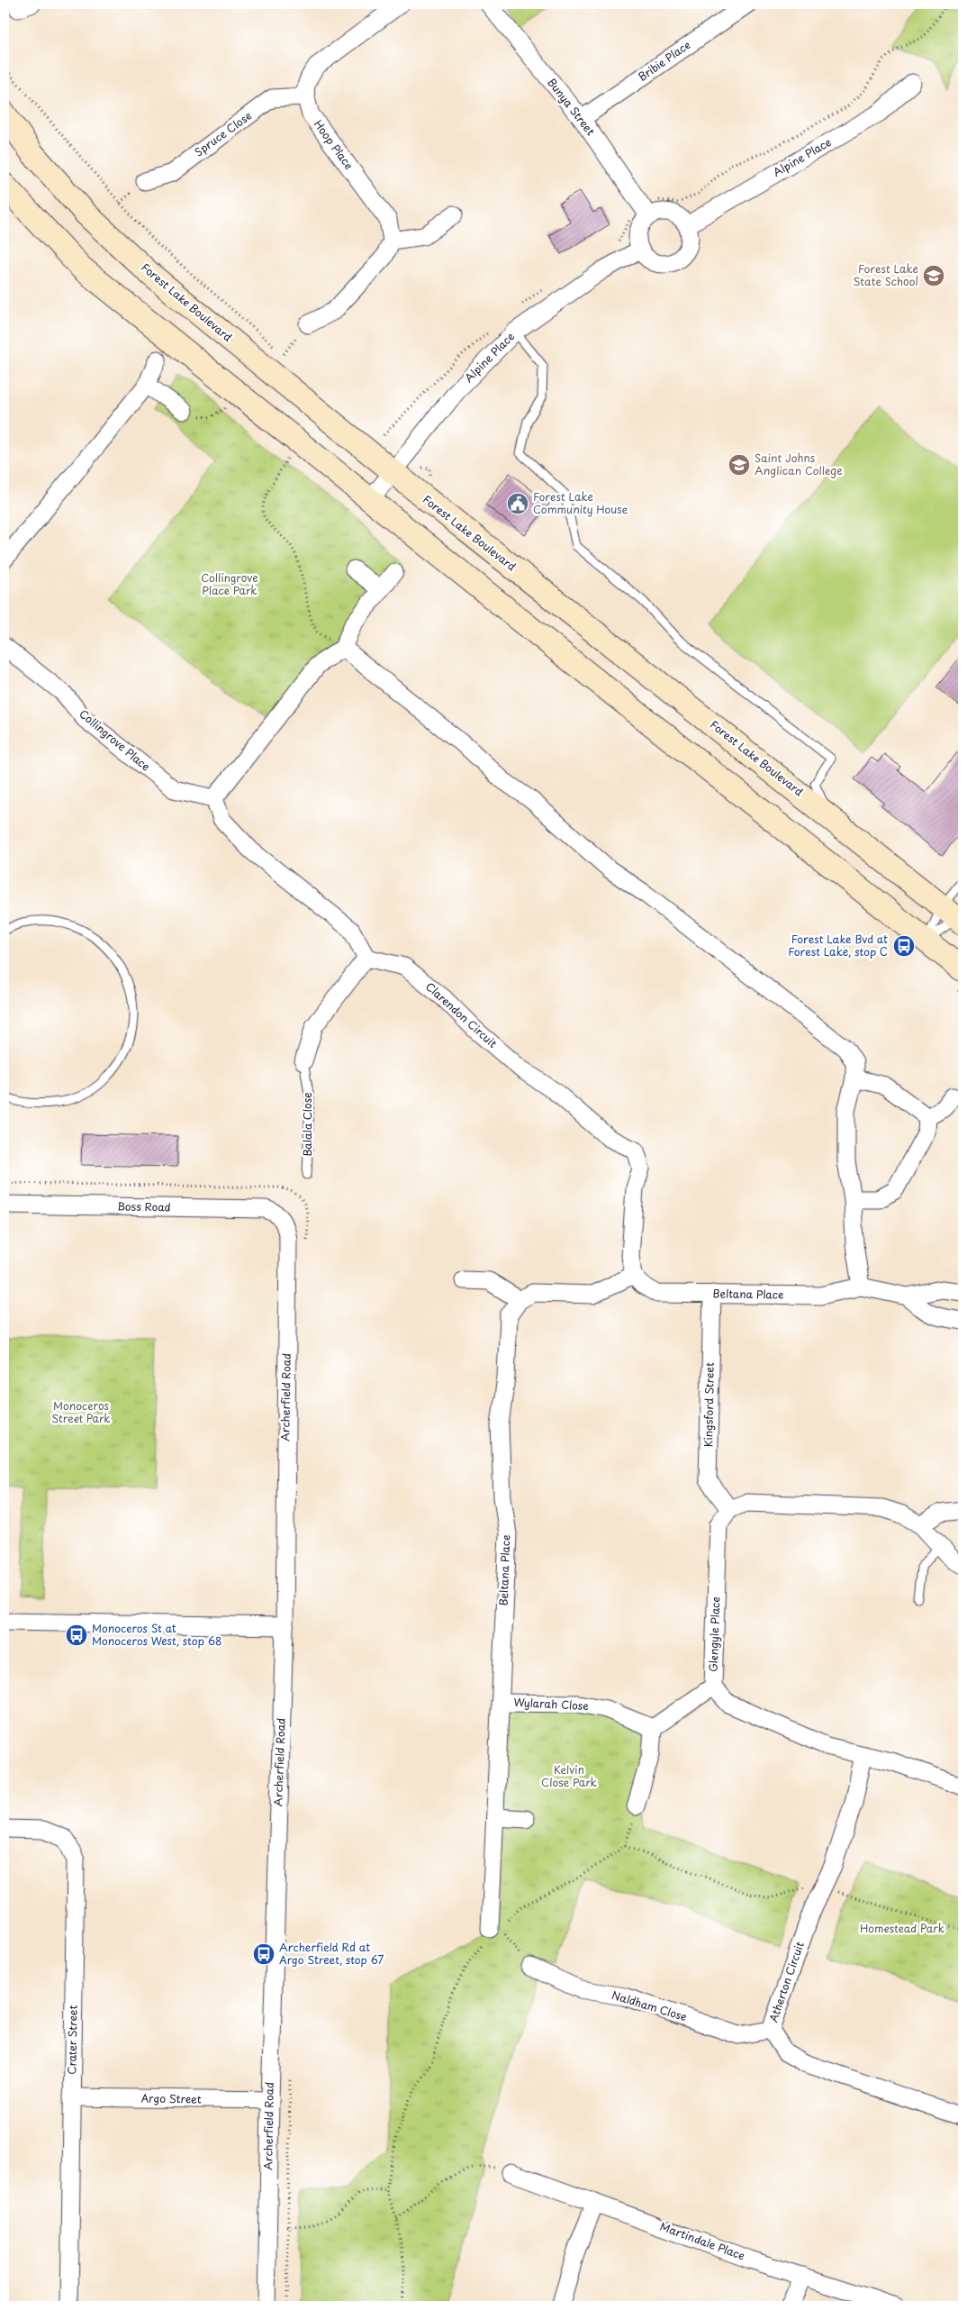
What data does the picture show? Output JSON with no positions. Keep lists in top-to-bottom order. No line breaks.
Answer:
{"streets":{"main road":["Forest Lake Boulevard"],"street":["Bribie Place","Bunya Street","Spruce Close","Hoop Place","Alpine Place","Collingrove Place","Clarendon Circuit","Balala Close","Boss Road","Beltana Place","Archerfield Road","Kingsford Street","Glengyle Place","Wylarah Close","Atherton Circuit","Naldham Close","Crater Street","Argo Street","Martindale Place"]},"crossings":[["Bribie Place","Bunya Street"],["Bunya Street","Alpine Place"],["Spruce Close","Hoop Place"],["Alpine Place","Forest Lake Boulevard"],["Clarendon Circuit","Balala Close"],["Clarendon Circuit","Beltana Place"],["Boss Road","Archerfield Road"],["Beltana Place","Kingsford Street"],["Beltana Place","Wylarah Close"],["Archerfield Road","Argo Street"],["Kingsford Street","Glengyle Place"],["Glengyle Place","Atherton Circuit"],["Atherton Circuit","Naldham Close"],["Crater Street","Argo Street"]],"parks":["Collingrove Place Park","Monoceros Street Park","Kelvin Close Park","Homestead Park"],"places":{"school or university":["Forest Lake State School","Saint Johns Anglican College"],"public building":["Forest Lake Community House"],"bus stop":["Forest Lake Bvd at Forest Lake, stop C","Monoceros St at Monoceros West, stop 68","Archerfield Rd at Argo Street, stop 67"]}}
